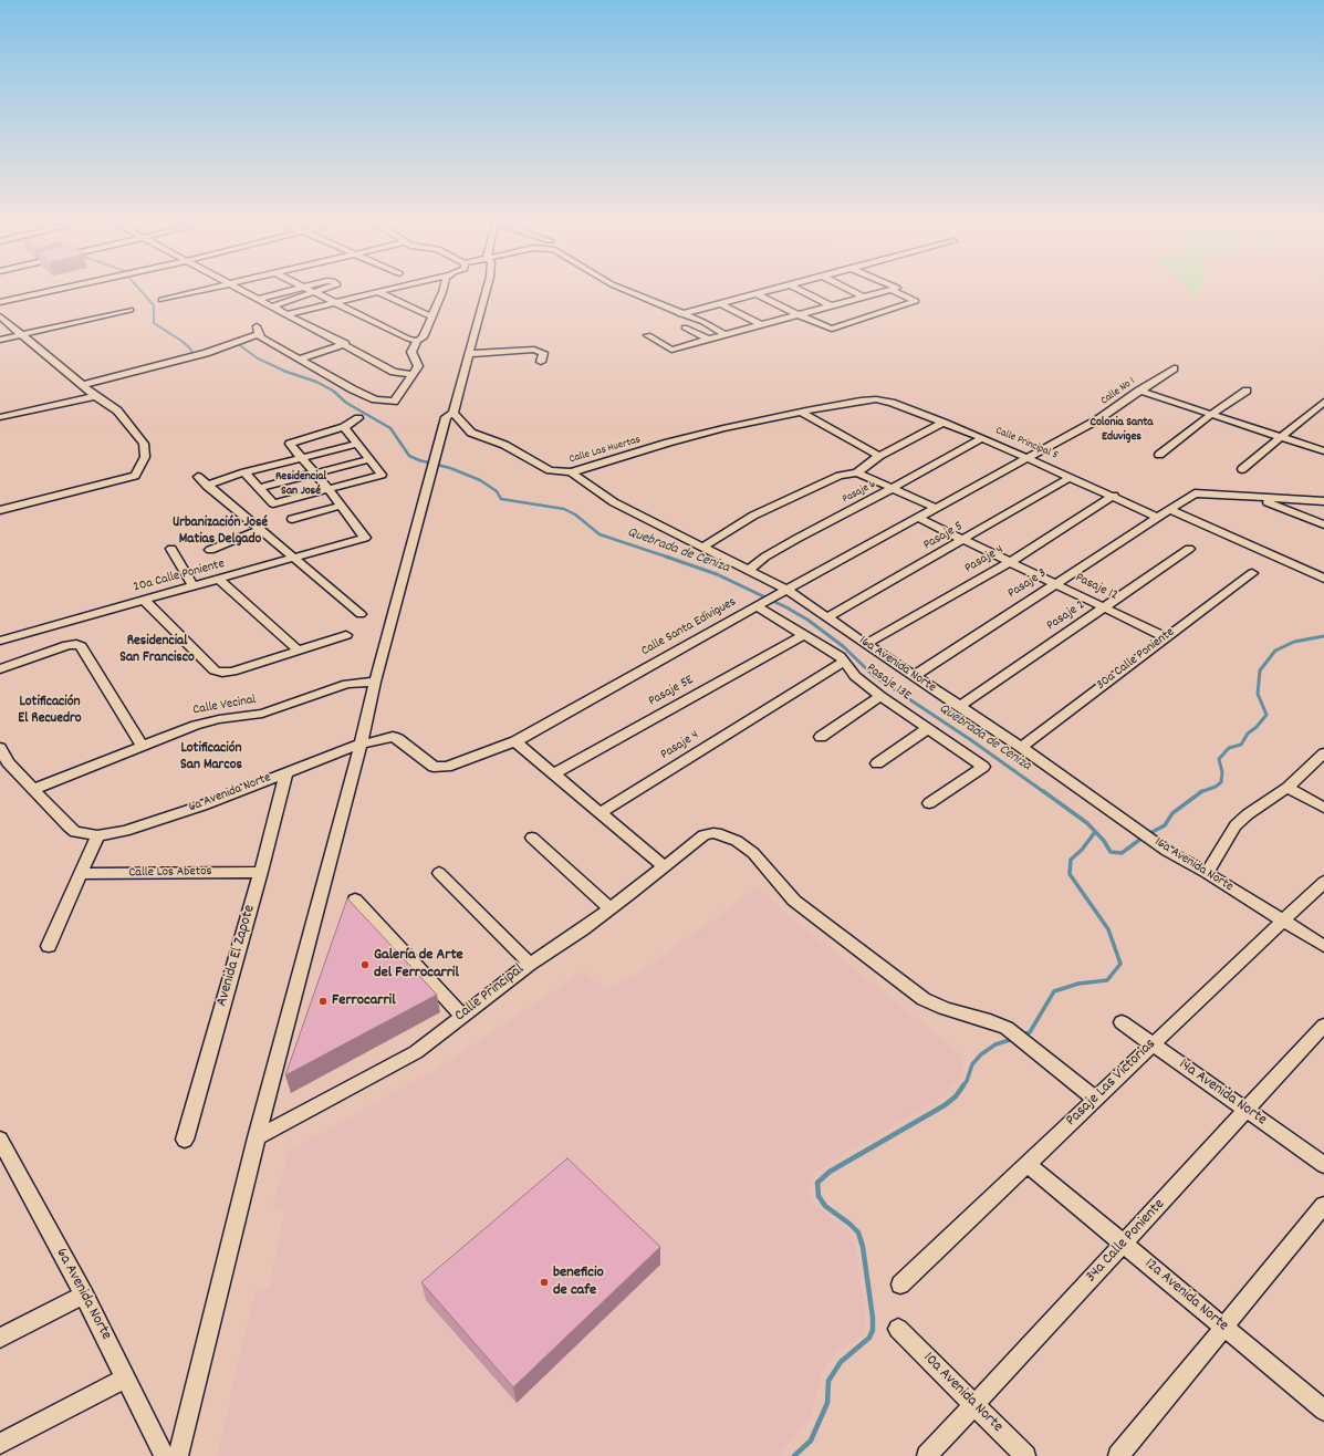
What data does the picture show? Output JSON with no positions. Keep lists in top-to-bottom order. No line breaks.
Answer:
{"streets":{"street":["Calle No 1","Calle Principal 5","Calle Las Huertas","Pasaje 6","Pasaje 5","Pasaje 4","20a Calle Poniente","Pasaje 3","Pasaje 12","Pasaje 2","Calle Santa Edivigues","30a Calle Poniente","16a Avenida Norte","Pasaje 13E","Pasaje 5E","Calle Vecinal","6a Avenida Norte","Calle Los Abetos","Avenida El Zapote","Calle Principal","Pasaje Las Victorias","14a Avenida Norte","34a Calle Poniente","12a Avenida Norte","10a Avenida Norte"]},"crossings":[["Calle No 1","Calle Principal 5"],["Calle No 1","Calle Santa Edivigues"],["Calle Principal 5","Calle Las Huertas"],["Calle Principal 5","Pasaje 6"],["Calle Principal 5","Pasaje 5"],["Calle Principal 5","Pasaje 4"],["Calle Principal 5","Pasaje 3"],["Calle Principal 5","Calle Santa Edivigues"],["Calle Las Huertas","16a Avenida Norte"],["Pasaje 6","16a Avenida Norte"],["Pasaje 5","Pasaje 12"],["Pasaje 5","16a Avenida Norte"],["Pasaje 4","Pasaje 12"],["Pasaje 4","16a Avenida Norte"],["Pasaje 4","Pasaje 13E"],["Pasaje 3","Pasaje 12"],["Pasaje 3","16a Avenida Norte"],["Pasaje 12","Pasaje 2"],["Pasaje 12","Calle Santa Edivigues"],["Pasaje 12","30a Calle Poniente"],["Pasaje 2","16a Avenida Norte"],["Calle Santa Edivigues","16a Avenida Norte"],["Calle Santa Edivigues","Pasaje 13E"],["Calle Santa Edivigues","6a Avenida Norte"],["30a Calle Poniente","16a Avenida Norte"],["16a Avenida Norte","Pasaje Las Victorias"],["Pasaje 13E","Pasaje 5E"],["Calle Vecinal","6a Avenida Norte"],["6a Avenida Norte","Avenida El Zapote"],["Calle Los Abetos","Avenida El Zapote"],["Calle Principal","Pasaje Las Victorias"],["Pasaje Las Victorias","14a Avenida Norte"],["Pasaje Las Victorias","12a Avenida Norte"],["14a Avenida Norte","34a Calle Poniente"],["34a Calle Poniente","12a Avenida Norte"],["34a Calle Poniente","10a Avenida Norte"]],"districts":["Colonia Santa Eduviges","Residencial San José","Urbanización José Matias Delgado","Residencial San Francisco","Lotificación El Recuedro","Lotificación San Marcos"],"water":["Quebrada de Ceniza"],"places":["Galería de Arte del Ferrocarril","Ferrocarril","beneficio de cafe"]}
